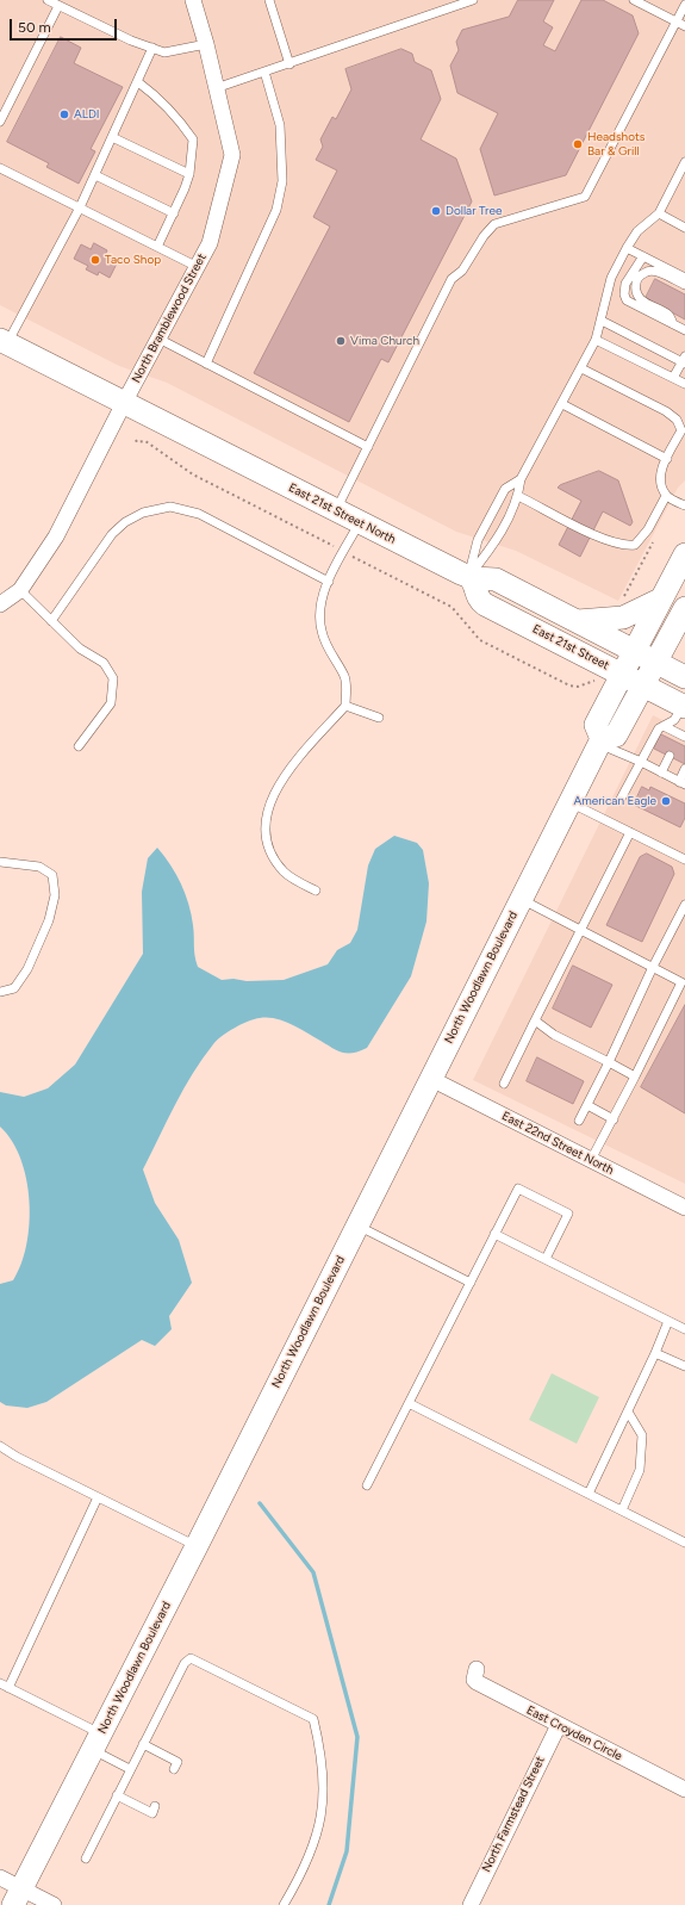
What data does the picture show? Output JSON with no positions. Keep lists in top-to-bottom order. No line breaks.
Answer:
{"streets":{"main road":["East 21st Street North","East 21st Street","North Woodlawn Boulevard"],"street":["North Bramblewood Street","East 22nd Street North","East Croyden Circle","North Farmstead Street"]},"crossings":[["North Bramblewood Street","East 21st Street North"],["East 21st Street North","East 21st Street"],["North Woodlawn Boulevard","East 22nd Street North"],["East Croyden Circle","North Farmstead Street"]],"places":["ALDI","Headshots Bar & Grill","Dollar Tree","Taco Shop","Vima Church","American Eagle"],"scale_bar":"50 m"}
